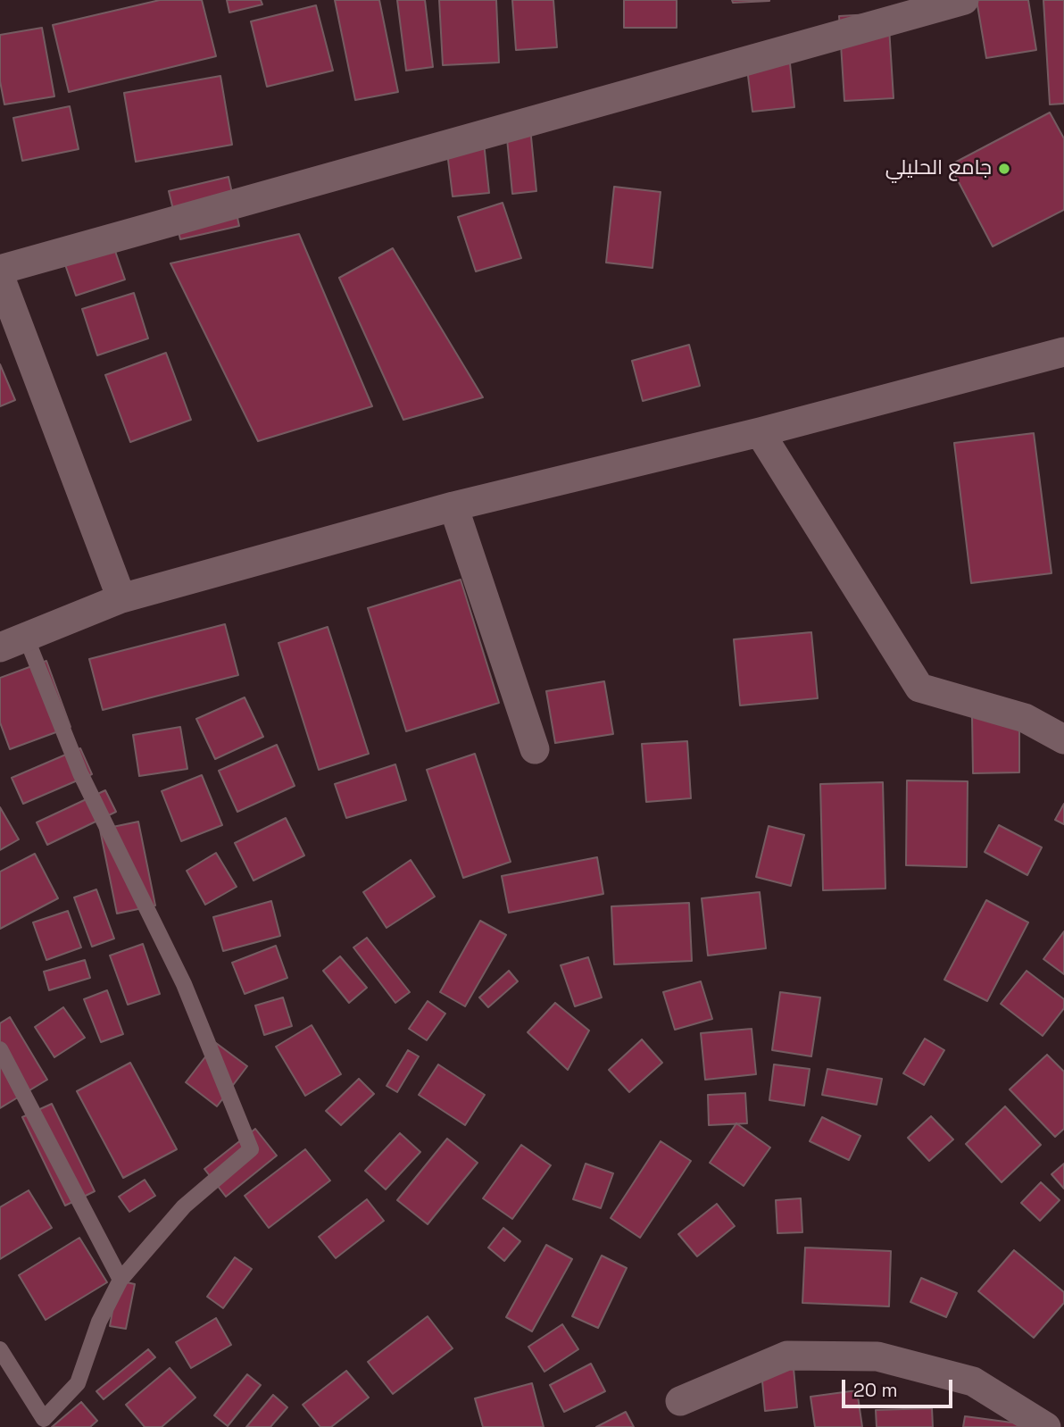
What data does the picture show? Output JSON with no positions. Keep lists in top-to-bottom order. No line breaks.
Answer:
{"places":["جامع الحليلي"],"scale_bar":"20 m"}
